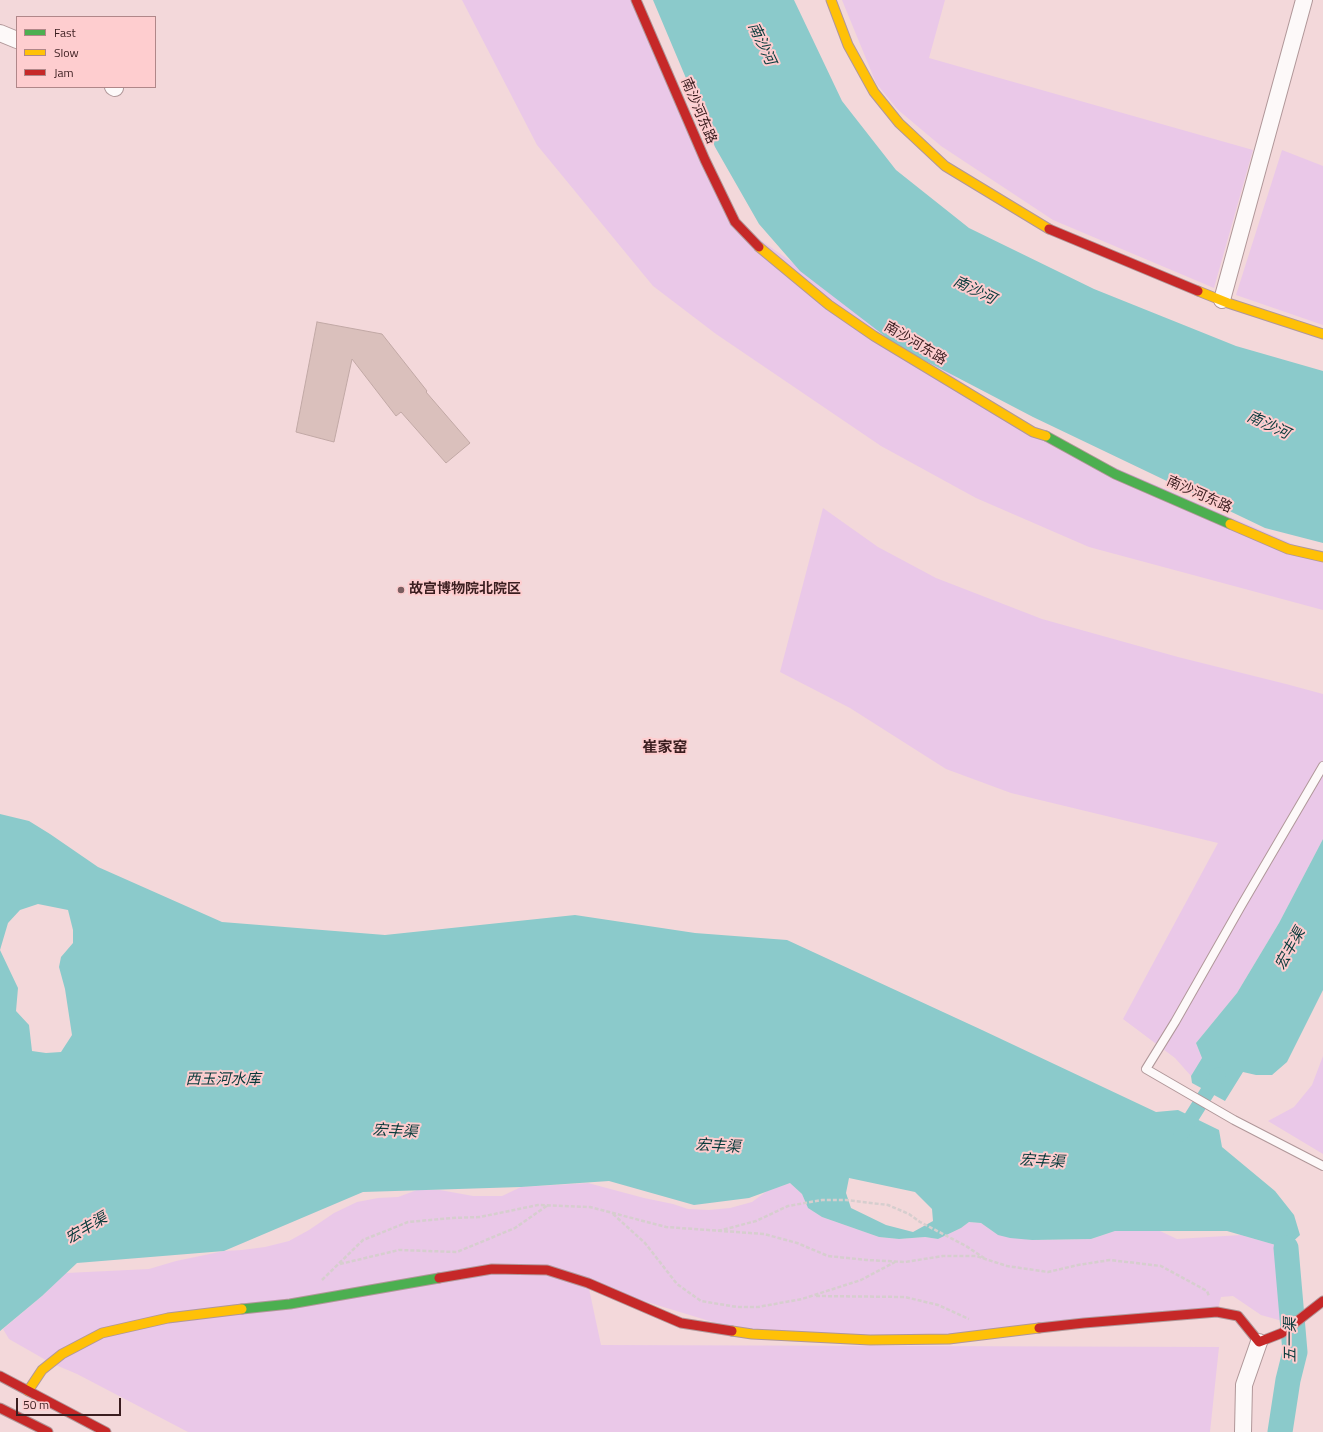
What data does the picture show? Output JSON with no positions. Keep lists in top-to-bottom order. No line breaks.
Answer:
{"streets":{"street":["南沙河东路"]},"districts":["崔家窑"],"water":["南沙河","宏丰渠","西玉河水库","五一渠"],"places":["故宫博物院北院区"],"legend":["Fast","Slow","Jam"],"scale_bar":"50 m"}
